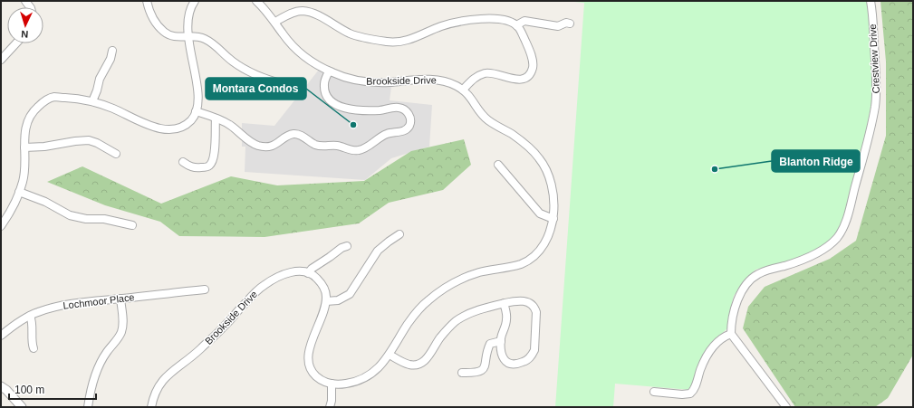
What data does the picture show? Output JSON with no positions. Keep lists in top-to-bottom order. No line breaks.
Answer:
{"streets":{"street":["Crestview Drive","Brookside Drive","Lochmoor Place"]},"places":["Montara Condos","Blanton Ridge"],"scale_bar":"100 m","north":"bottom"}
